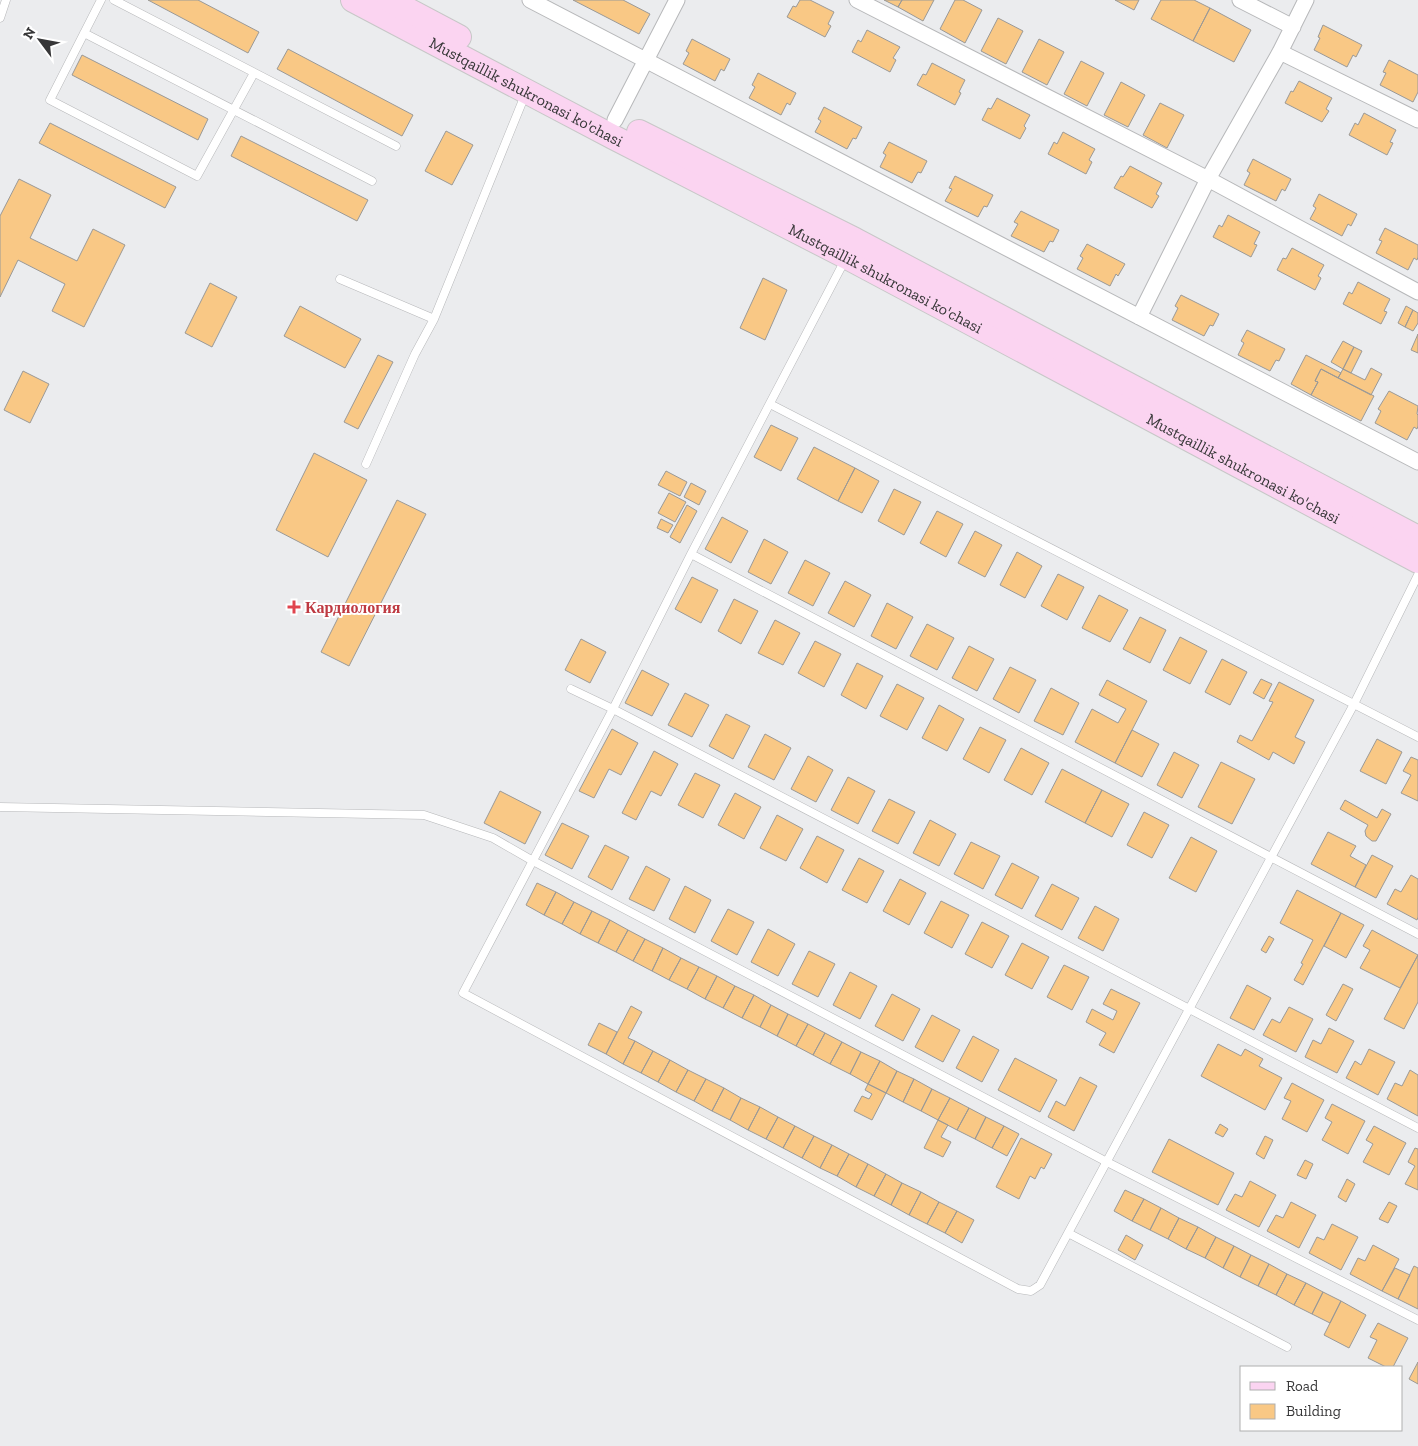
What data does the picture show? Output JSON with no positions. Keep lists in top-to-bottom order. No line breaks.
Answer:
{"streets":{"main road":["Mustqaillik shukronasi ko'chasi"]},"places":{"health":["Кардиология"]},"legend":["Road","Building"],"north":"top left"}
